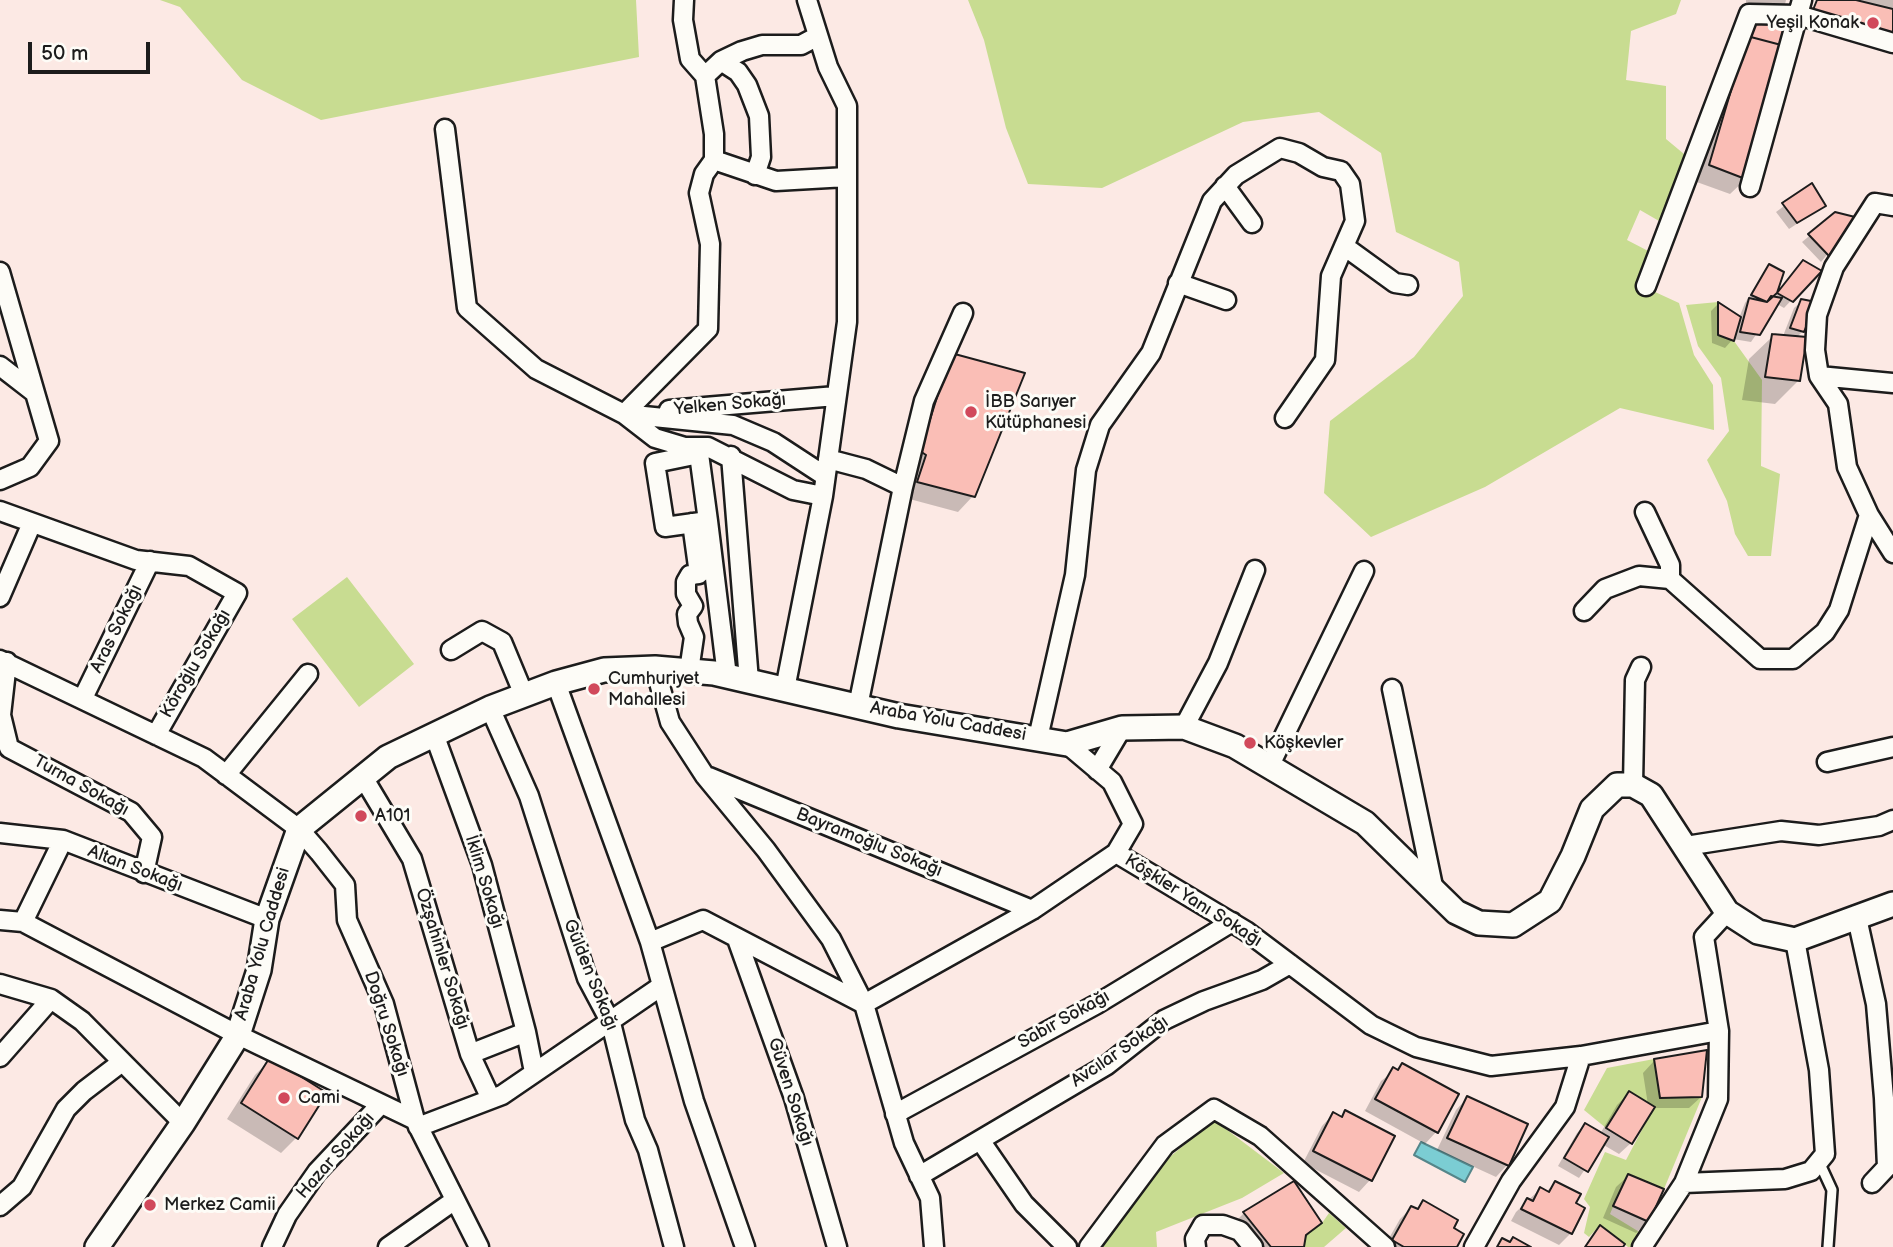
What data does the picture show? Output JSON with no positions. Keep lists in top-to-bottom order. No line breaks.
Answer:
{"streets":{"street":["Yelken Sokağı","Aras Sokağı","Köroğlu Sokağı","Araba Yolu Caddesi","Turna Sokağı","Bayramoğlu Sokağı","Altan Sokağı","İklim Sokağı","Köşkler Yanı Sokağı","Özşahinler Sokağı","Gülden Sokağı","Sabır Sokağı","Doğru Sokağı","Avcılar Sokağı","Güven Sokağı","Hazar Sokağı"]},"crossings":[["Aras Sokağı","Köroğlu Sokağı"],["Aras Sokağı","Doğru Sokağı"],["Köroğlu Sokağı","Doğru Sokağı"],["Araba Yolu Caddesi","Altan Sokağı"],["Araba Yolu Caddesi","İklim Sokağı"],["Araba Yolu Caddesi","Özşahinler Sokağı"],["Araba Yolu Caddesi","Gülden Sokağı"],["Araba Yolu Caddesi","Doğru Sokağı"],["Turna Sokağı","Altan Sokağı"],["Turna Sokağı","Doğru Sokağı"],["İklim Sokağı","Özşahinler Sokağı"],["Köşkler Yanı Sokağı","Sabır Sokağı"],["Köşkler Yanı Sokağı","Avcılar Sokağı"]],"places":["Yeşil Konak","İBB Sarıyer Kütüphanesi","Cumhuriyet Mahallesi","Köşkevler","A101","Cami","Merkez Camii"],"scale_bar":"50 m"}
